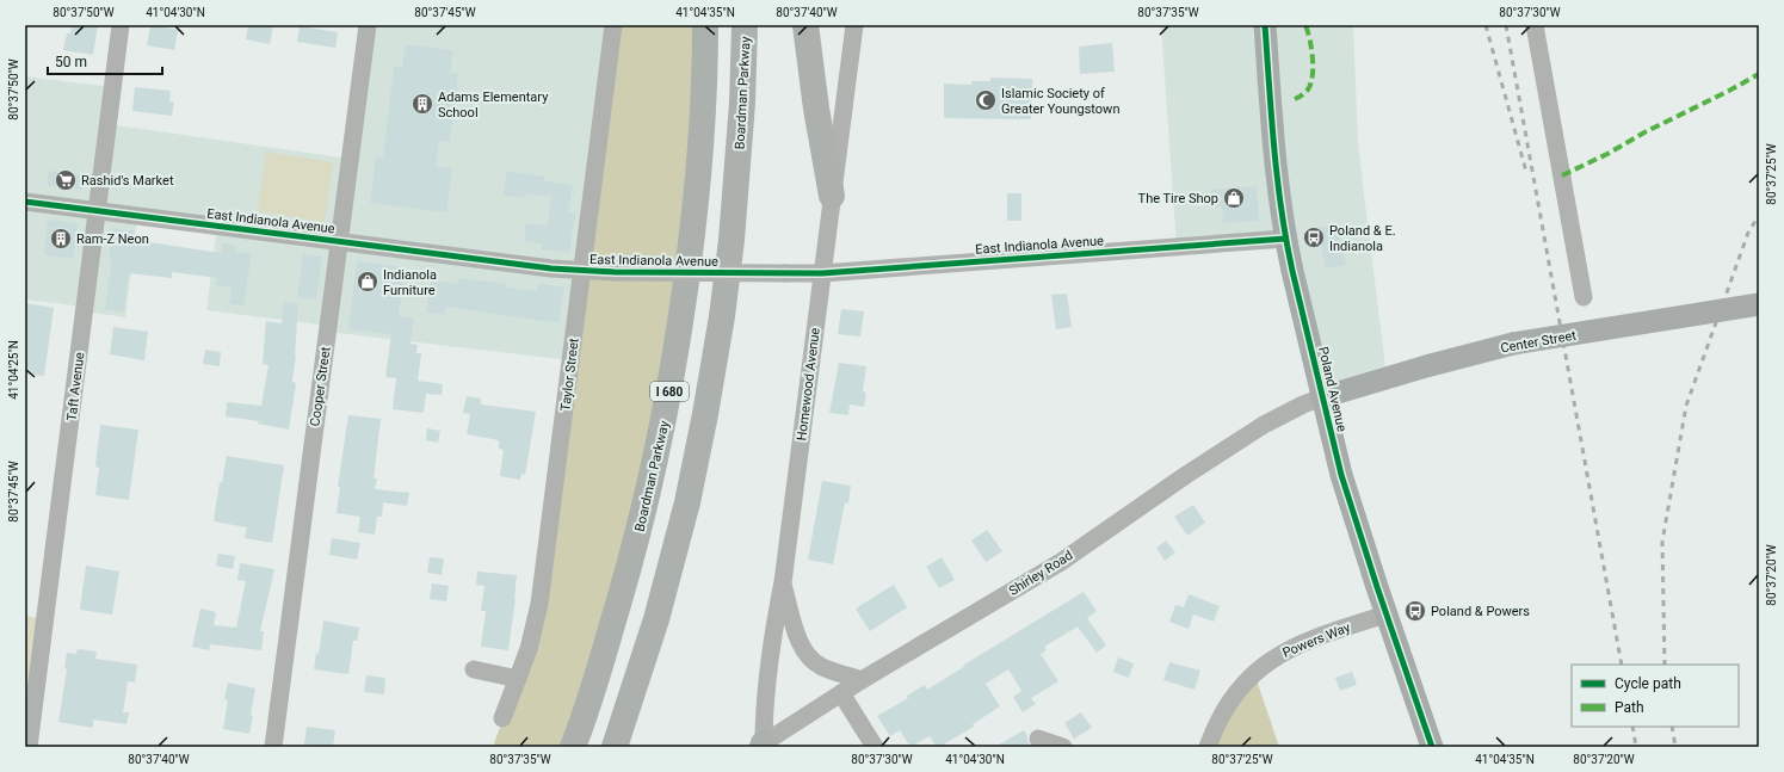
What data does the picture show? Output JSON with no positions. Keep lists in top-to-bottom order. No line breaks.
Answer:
{"streets":{"highway":["Boardman Parkway","I 680"],"main road":["Center Street","Poland Avenue"],"street":["East Indianola Avenue","Taylor Street","Homewood Avenue","Taft Avenue","Cooper Street","Shirley Road","Powers Way"]},"crossings":[["East Indianola Avenue","Taylor Street"],["East Indianola Avenue","Homewood Avenue"],["East Indianola Avenue","Taft Avenue"],["East Indianola Avenue","Cooper Street"],["East Indianola Avenue","Poland Avenue"],["Center Street","Poland Avenue"],["Center Street","Shirley Road"],["Homewood Avenue","Shirley Road"],["Poland Avenue","Shirley Road"],["Poland Avenue","Powers Way"]],"places":{"mosque":["Islamic Society of Greater Youngstown"],"building":["Adams Elementary School","Ram-Z Neon"],"supermarket":["Rashid's Market"],"shop":["The Tire Shop","Indianola Furniture"],"bus stop":["Poland & E. Indianola","Poland & Powers"]},"legend":["Cycle path","Path"],"scale_bar":"50 m","coordinates":["80°37'50\"W","41°04'30\"N","80°37'45\"W","41°04'35\"N","80°37'40\"W","80°37'35\"W","80°37'30\"W","80°37'25\"W","41°04'25\"N","80°37'20\"W"]}
